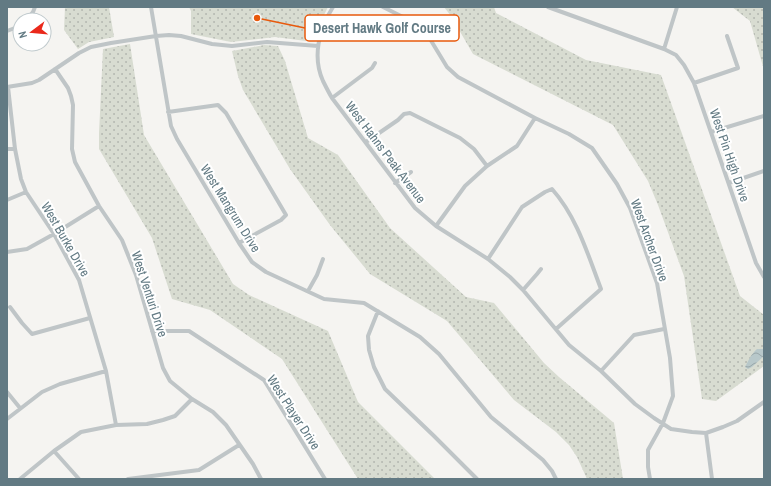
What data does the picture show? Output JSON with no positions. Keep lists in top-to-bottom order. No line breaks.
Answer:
{"streets":{"street":["West Hahns Peak Avenue","West Pin High Drive","West Mangrum Drive","West Burke Drive","West Archer Drive","West Venturi Drive","West Player Drive"]},"crossings":[["West Hahns Peak Avenue","West Archer Drive"],["West Venturi Drive","West Player Drive"]],"places":["Desert Hawk Golf Course"],"north":"left"}
